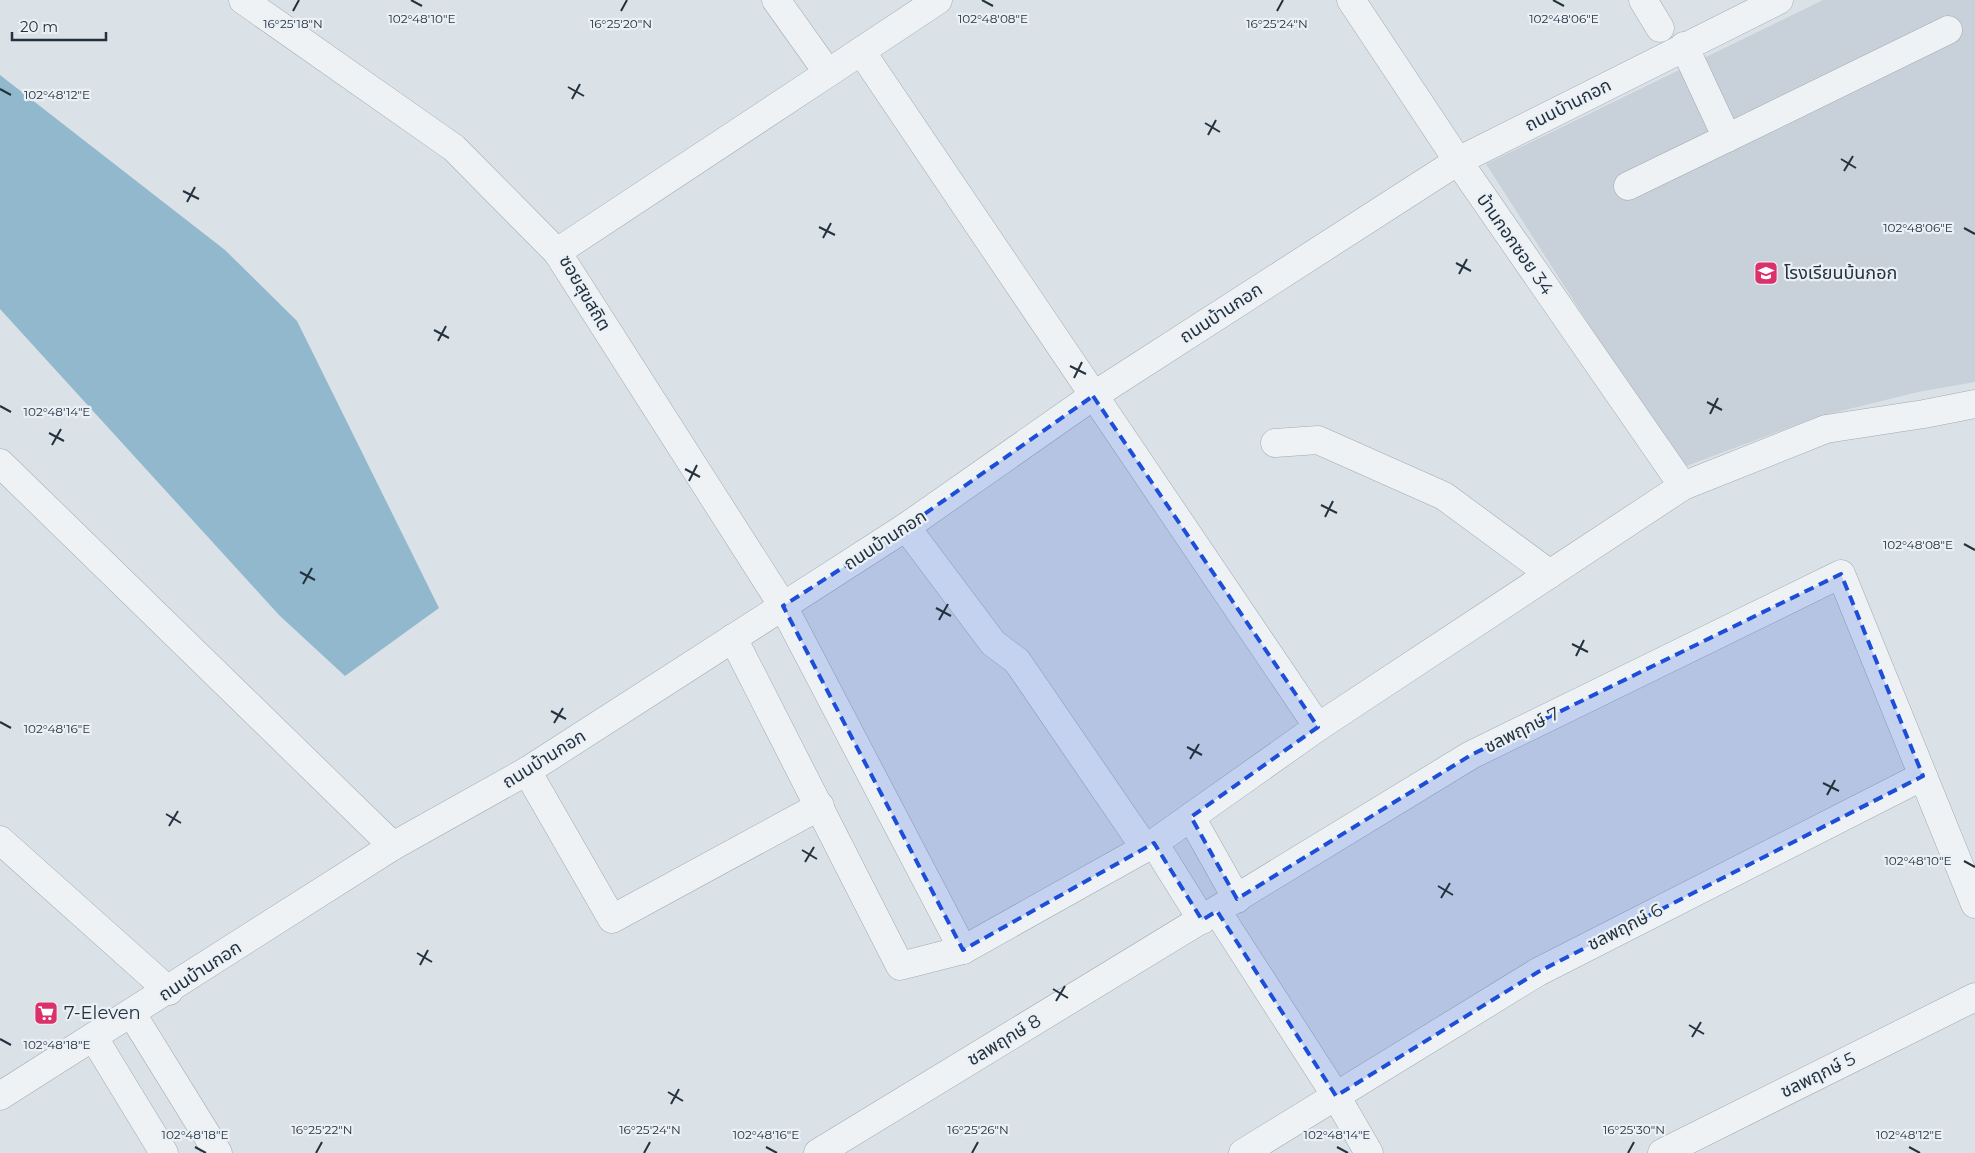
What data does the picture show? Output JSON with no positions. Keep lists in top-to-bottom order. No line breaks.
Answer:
{"streets":{"street":["ถนนบ้านกอก","บ้านกอกซอย 34","ซอยสุขสถิต","ชลพฤกษ์ 7","ชลพฤกษ์ 6","ชลพฤกษ์ 8","ชลพฤกษ์ 5"]},"crossings":[["ถนนบ้านกอก","บ้านกอกซอย 34"],["ถนนบ้านกอก","ซอยสุขสถิต"],["ชลพฤกษ์ 7","ชลพฤกษ์ 6"],["ชลพฤกษ์ 7","ชลพฤกษ์ 8"]],"places":{"school or university":["โรงเรียนบ้นกอก"],"supermarket":["7-Eleven"]},"scale_bar":"20 m","coordinates":["102°48'10\"E","102°48'08\"E","102°48'06\"E","16°25'18\"N","16°25'20\"N","16°25'24\"N","102°48'12\"E","102°48'14\"E","102°48'16\"E","102°48'18\"E","16°25'22\"N","16°25'26\"N","16°25'30\"N"]}
